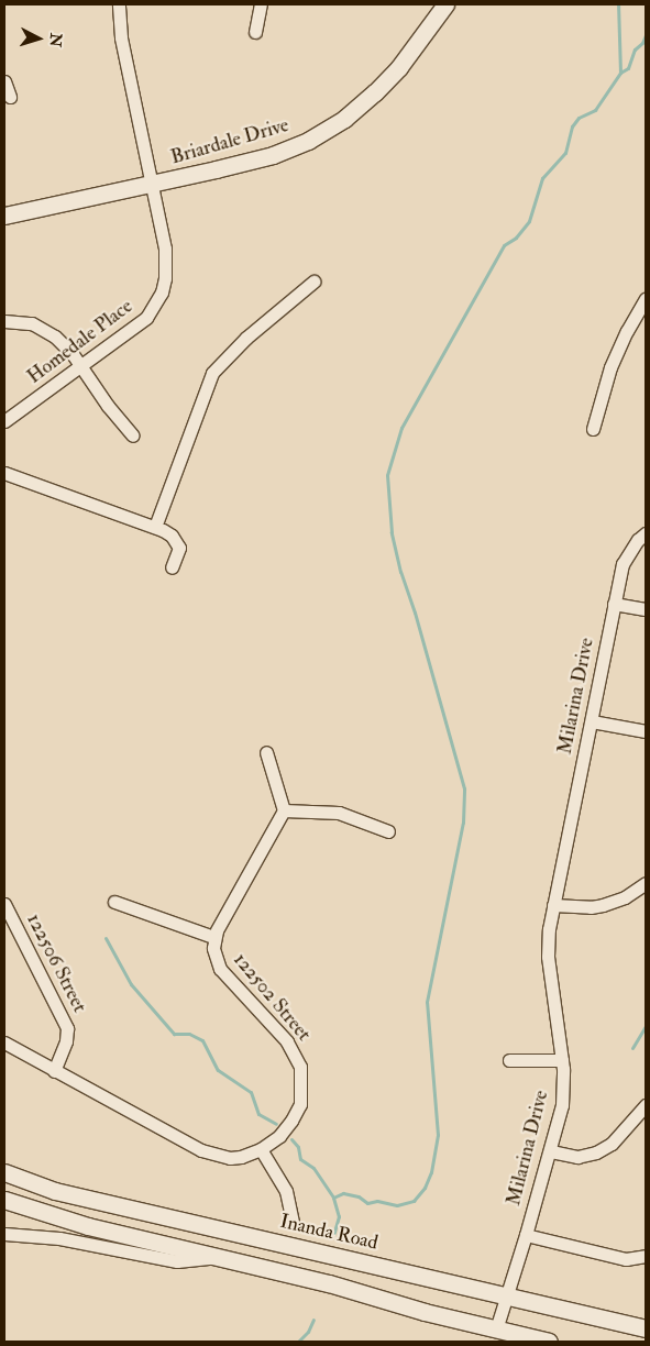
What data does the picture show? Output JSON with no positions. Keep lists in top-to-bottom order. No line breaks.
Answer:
{"streets":{"street":["Briardale Drive","Homedale Place","Milarina Drive","122506 Street","122502 Street","Inanda Road"]},"crossings":[["Briardale Drive","Homedale Place"],["Milarina Drive","Inanda Road"]],"north":"right"}
